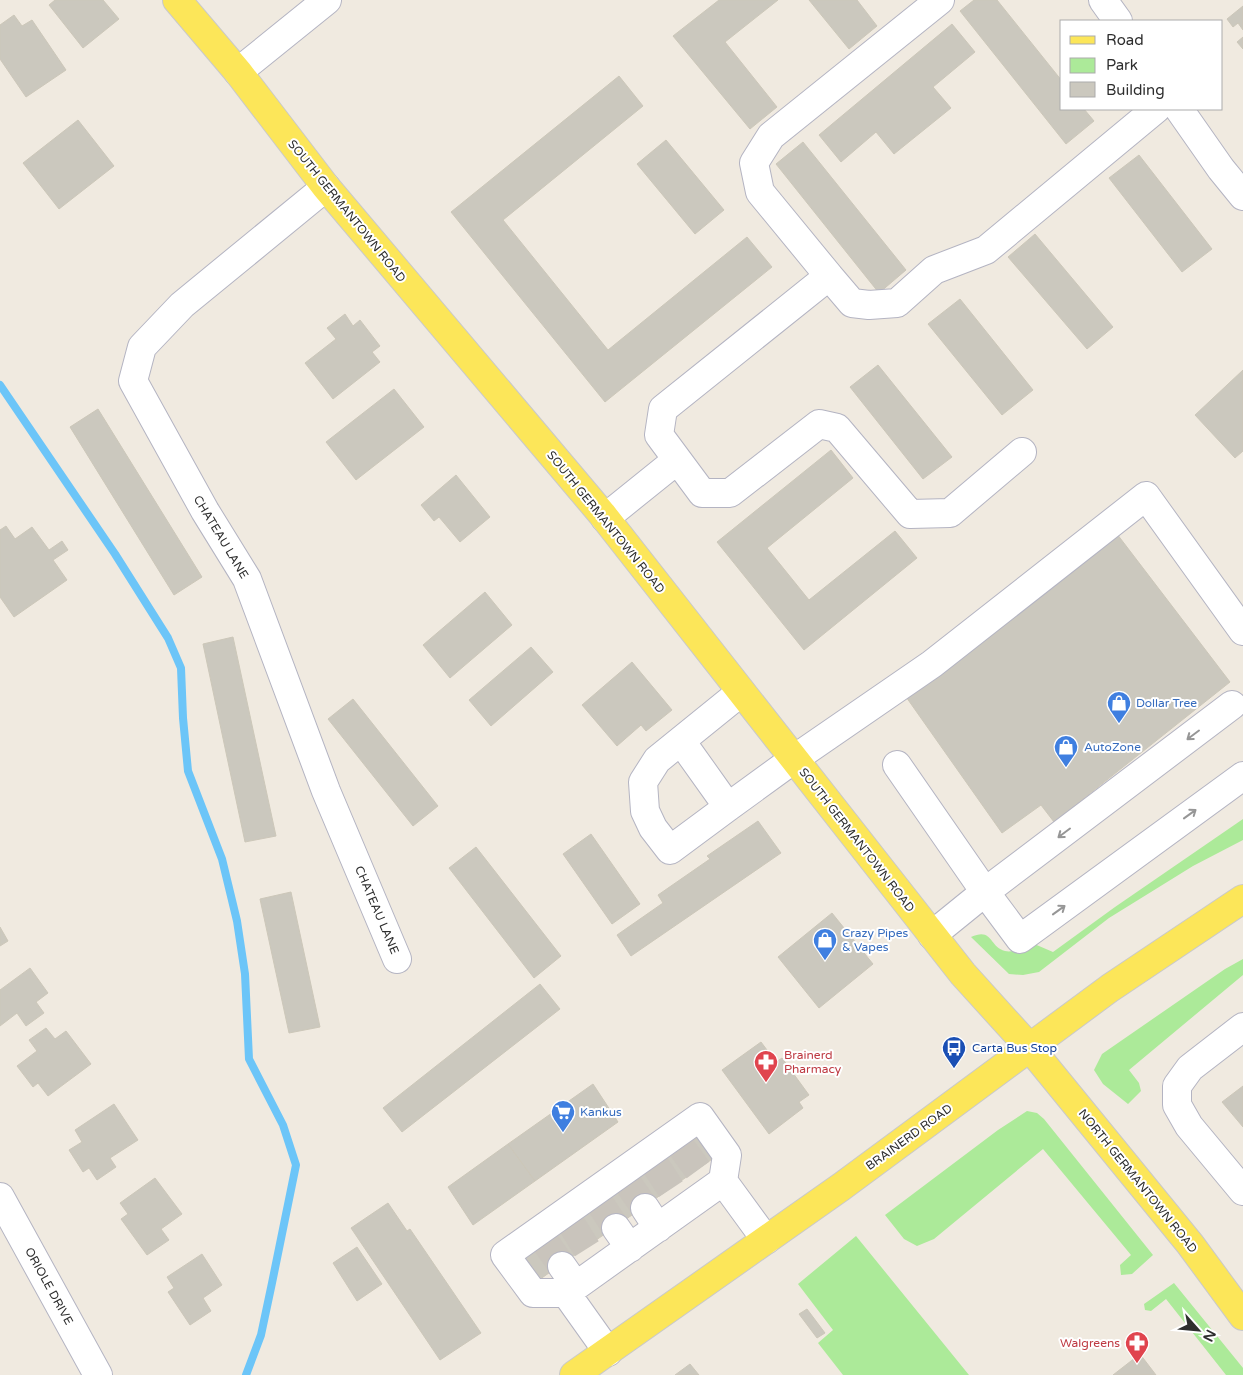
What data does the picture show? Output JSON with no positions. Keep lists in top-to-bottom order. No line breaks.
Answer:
{"streets":{"main road":["SOUTH GERMANTOWN ROAD","BRAINERD ROAD","NORTH GERMANTOWN ROAD"],"street":["CHATEAU LANE","ORIOLE DRIVE"]},"crossings":[["SOUTH GERMANTOWN ROAD","CHATEAU LANE"],["SOUTH GERMANTOWN ROAD","BRAINERD ROAD"],["SOUTH GERMANTOWN ROAD","NORTH GERMANTOWN ROAD"],["BRAINERD ROAD","NORTH GERMANTOWN ROAD"]],"places":{"shop":["Dollar Tree","AutoZone","Crazy Pipes & Vapes"],"bus stop":["Carta Bus Stop"],"pharmacy":["Brainerd Pharmacy","Walgreens"],"supermarket":["Kankus"]},"legend":["Road","Park","Building"],"north":"bottom right"}
